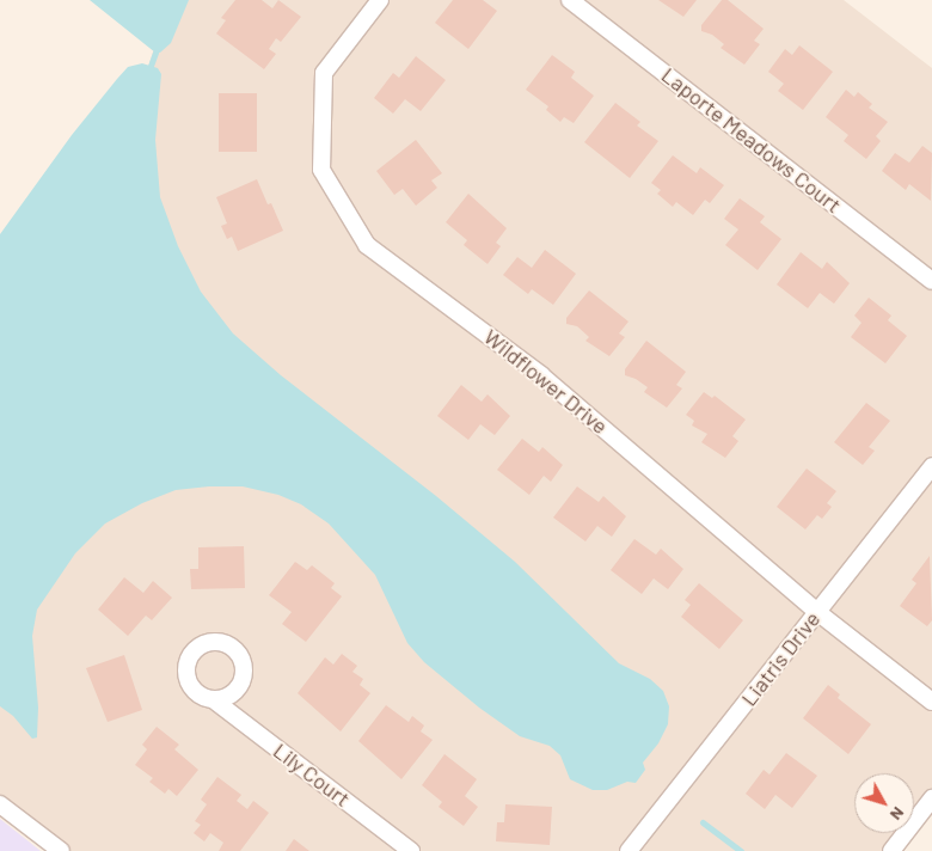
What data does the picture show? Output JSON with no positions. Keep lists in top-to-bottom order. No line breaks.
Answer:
{"streets":{"street":["Laporte Meadows Court","Wildflower Drive","Liatris Drive","Lily Court"]},"crossings":[["Wildflower Drive","Liatris Drive"]],"north":"bottom right"}
